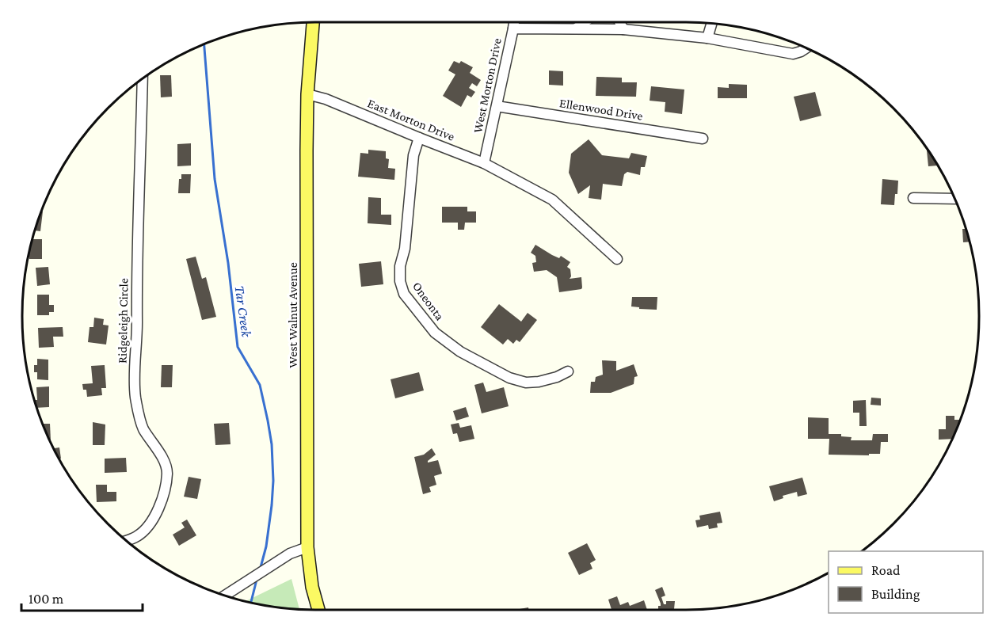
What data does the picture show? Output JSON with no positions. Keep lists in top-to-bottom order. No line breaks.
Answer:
{"streets":{"main road":["West Walnut Avenue"],"street":["West Morton Drive","Ellenwood Drive","East Morton Drive","Oneonta","Ridgeleigh Circle"]},"crossings":[["West Morton Drive","Ellenwood Drive"],["West Morton Drive","East Morton Drive"],["East Morton Drive","Oneonta"],["East Morton Drive","West Walnut Avenue"]],"water":["Tar Creek"],"legend":["Road","Building"],"scale_bar":"100 m"}
